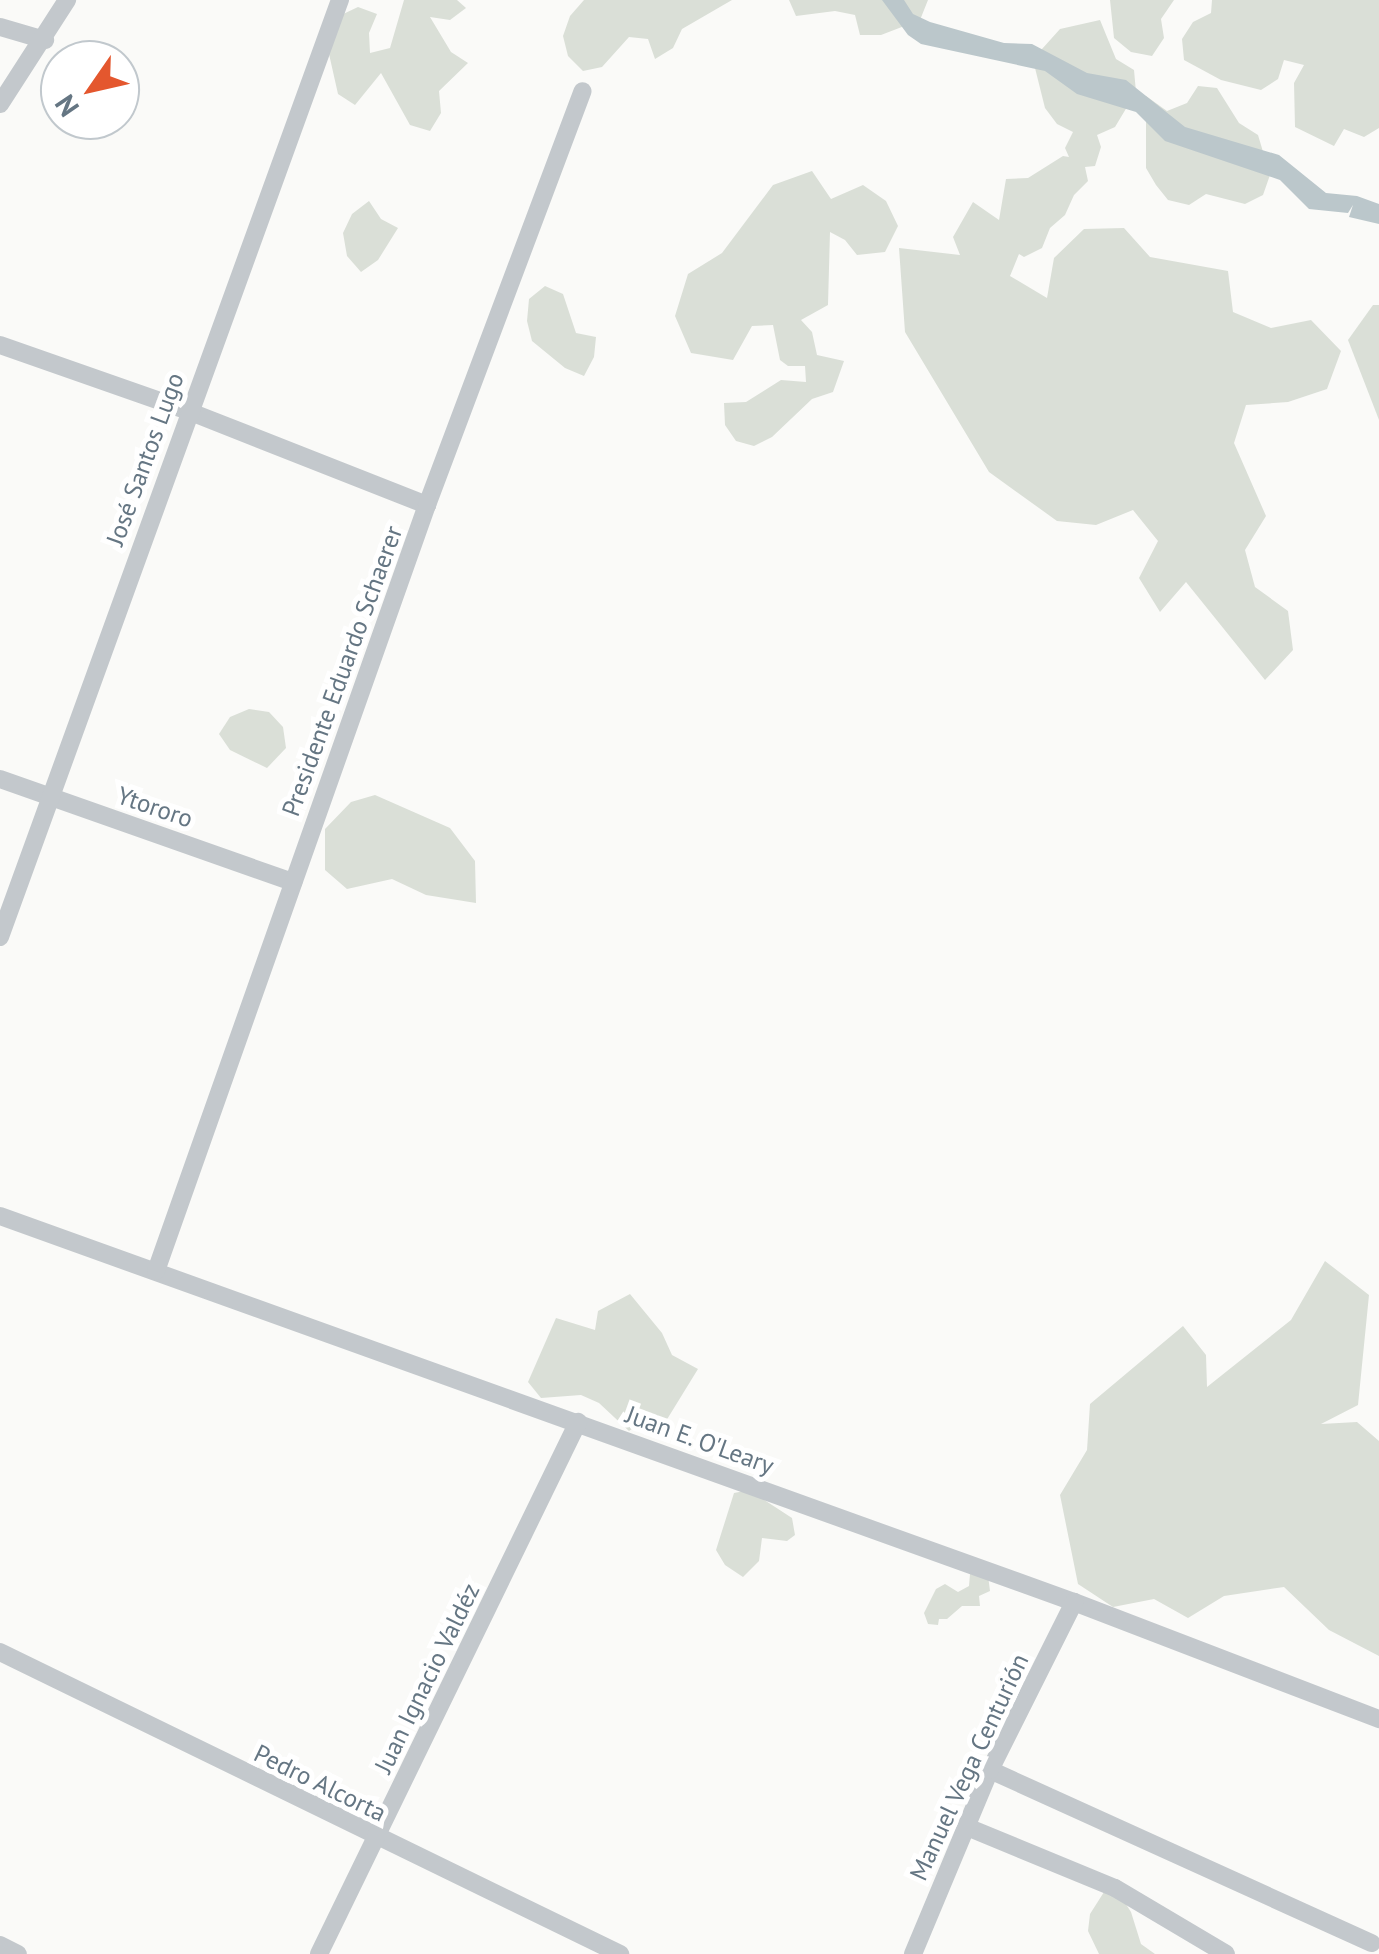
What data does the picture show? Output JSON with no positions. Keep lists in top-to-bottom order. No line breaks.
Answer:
{"streets":{"street":["José Santos Lugo","Presidente Eduardo Schaerer","Ytororo","Juan E. O'Leary","Juan Ignacio Valdéz","Manuel Vega Centurión","Pedro Alcorta"]},"crossings":[["José Santos Lugo","Ytororo"],["Presidente Eduardo Schaerer","Ytororo"],["Presidente Eduardo Schaerer","Juan E. O'Leary"],["Juan E. O'Leary","Juan Ignacio Valdéz"],["Juan E. O'Leary","Manuel Vega Centurión"],["Juan Ignacio Valdéz","Pedro Alcorta"]],"north":"bottom left"}
